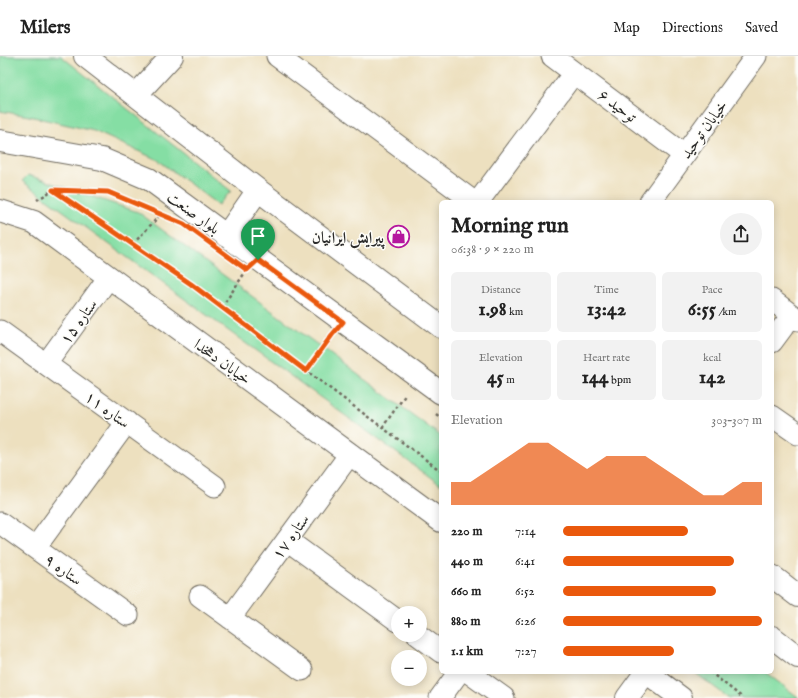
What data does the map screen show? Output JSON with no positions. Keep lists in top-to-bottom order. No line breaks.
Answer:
{"streets":{"main road":["بلوار صنعت","خیابان دهخدا"],"street":["توحید ۶","خیابان توحید","ستاره ۱۵","ستاره ۱۱","ستاره ۱۷","ستاره ۹"]},"crossings":[["توحید ۶","خیابان توحید"],["ستاره ۱۵","خیابان دهخدا"],["ستاره ۱۵","ستاره ۱۱"],["خیابان دهخدا","ستاره ۱۷"]],"places":{"shop":["پیرایش ایرانیان"]},"page":{"header":"Milers","nav":["Map","Directions","Saved"],"heading":["Morning run","06:38 · 9 × 220 m"],"stats":[["Distance","1.98 km"],["Time","13:42"],["Pace","6:55 /km"],["Elevation","45 m"],["Heart rate","144 bpm"],["kcal","142"]],"chart":["Elevation","303–307 m"],"list":[{"name":"220 m","note":"7:14"},{"name":"440 m","note":"6:41"},{"name":"660 m","note":"6:52"},{"name":"880 m","note":"6:26"},{"name":"1.1 km","note":"7:27"}],"map_buttons":["+","−"]}}
